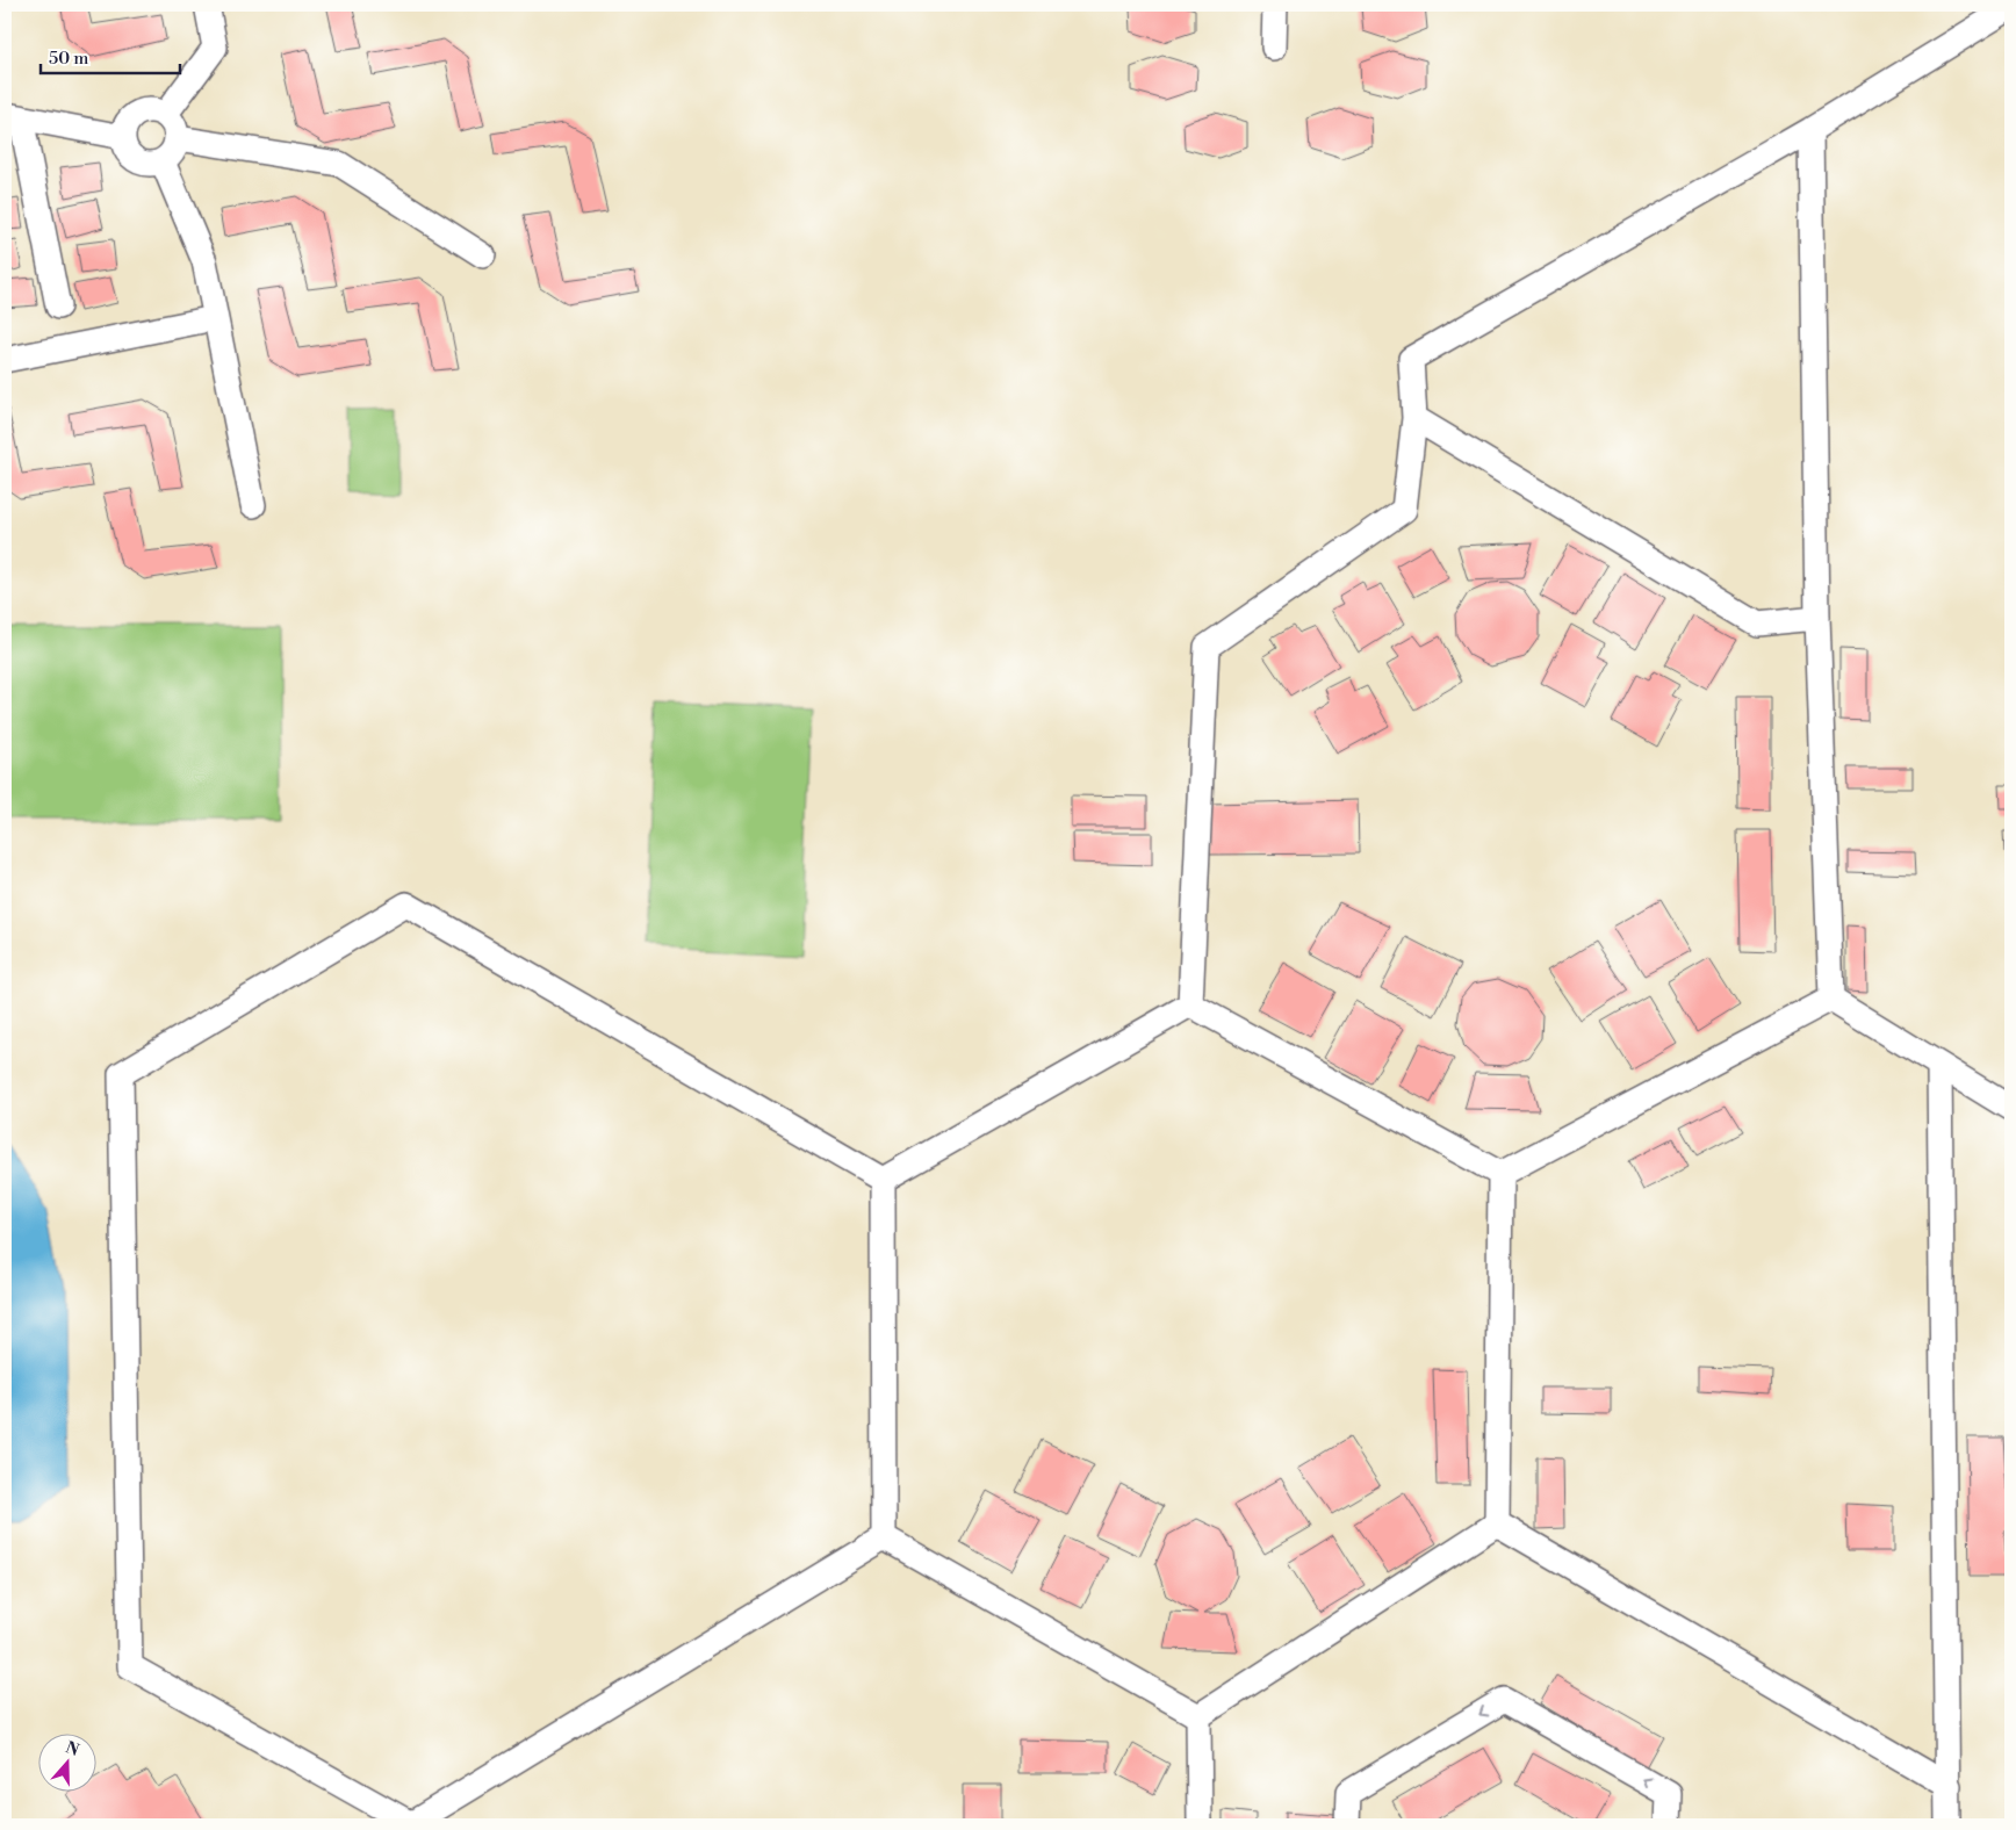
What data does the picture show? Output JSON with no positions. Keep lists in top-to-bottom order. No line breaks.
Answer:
{"scale_bar":"50 m","north":"top"}
